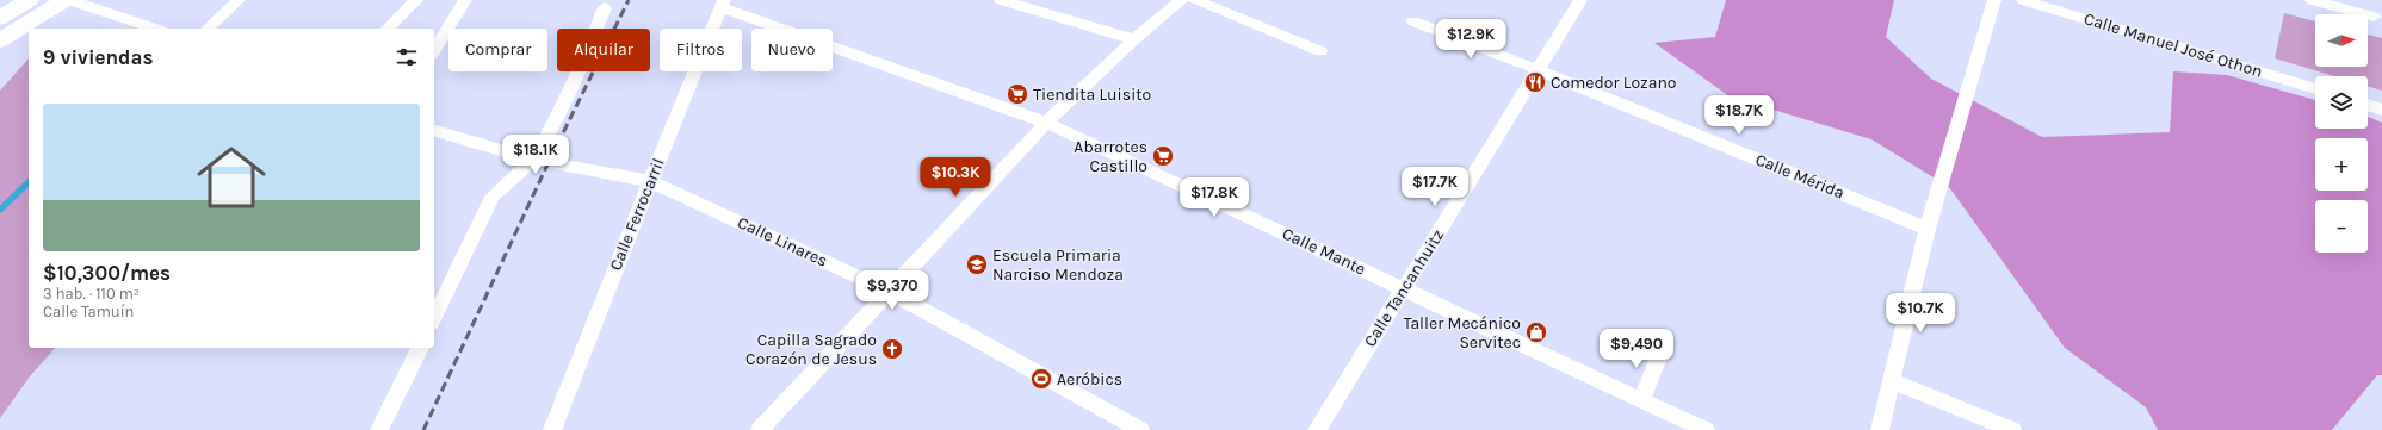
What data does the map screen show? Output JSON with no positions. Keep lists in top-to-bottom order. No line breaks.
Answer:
{"streets":{"street":["Calle Manuel José Othon","Calle Mérida","Calle Ferrocarril","Calle Linares","Calle Mante","Calle Tancanhuitz"]},"crossings":[["Calle Mérida","Calle Tancanhuitz"],["Calle Ferrocarril","Calle Linares"],["Calle Ferrocarril","Calle Mante"],["Calle Mante","Calle Tancanhuitz"]],"places":{"restaurant":["Comedor Lozano"],"supermarket":["Tiendita Luisito","Abarrotes Castillo"],"school or university":["Escuela Primaria Narciso Mendoza"],"shop":["Taller Mecánico Servitec"],"church":["Capilla Sagrado Corazón de Jesus"],"sports":["Aeróbics"]},"north":"right","page":{"map_buttons":["+","−"],"price":["$12.9K","$18.7K","$18.1K","$10.3K","$17.7K","$17.8K","$9,370","$10.7K","$9,490"],"chip":["Comprar","Alquilar","Filtros","Nuevo"],"heading":"9 viviendas","list":[{"name":"$10,300/mes","note":"3 hab. · 110 m² · Calle Tamuín"}]}}
